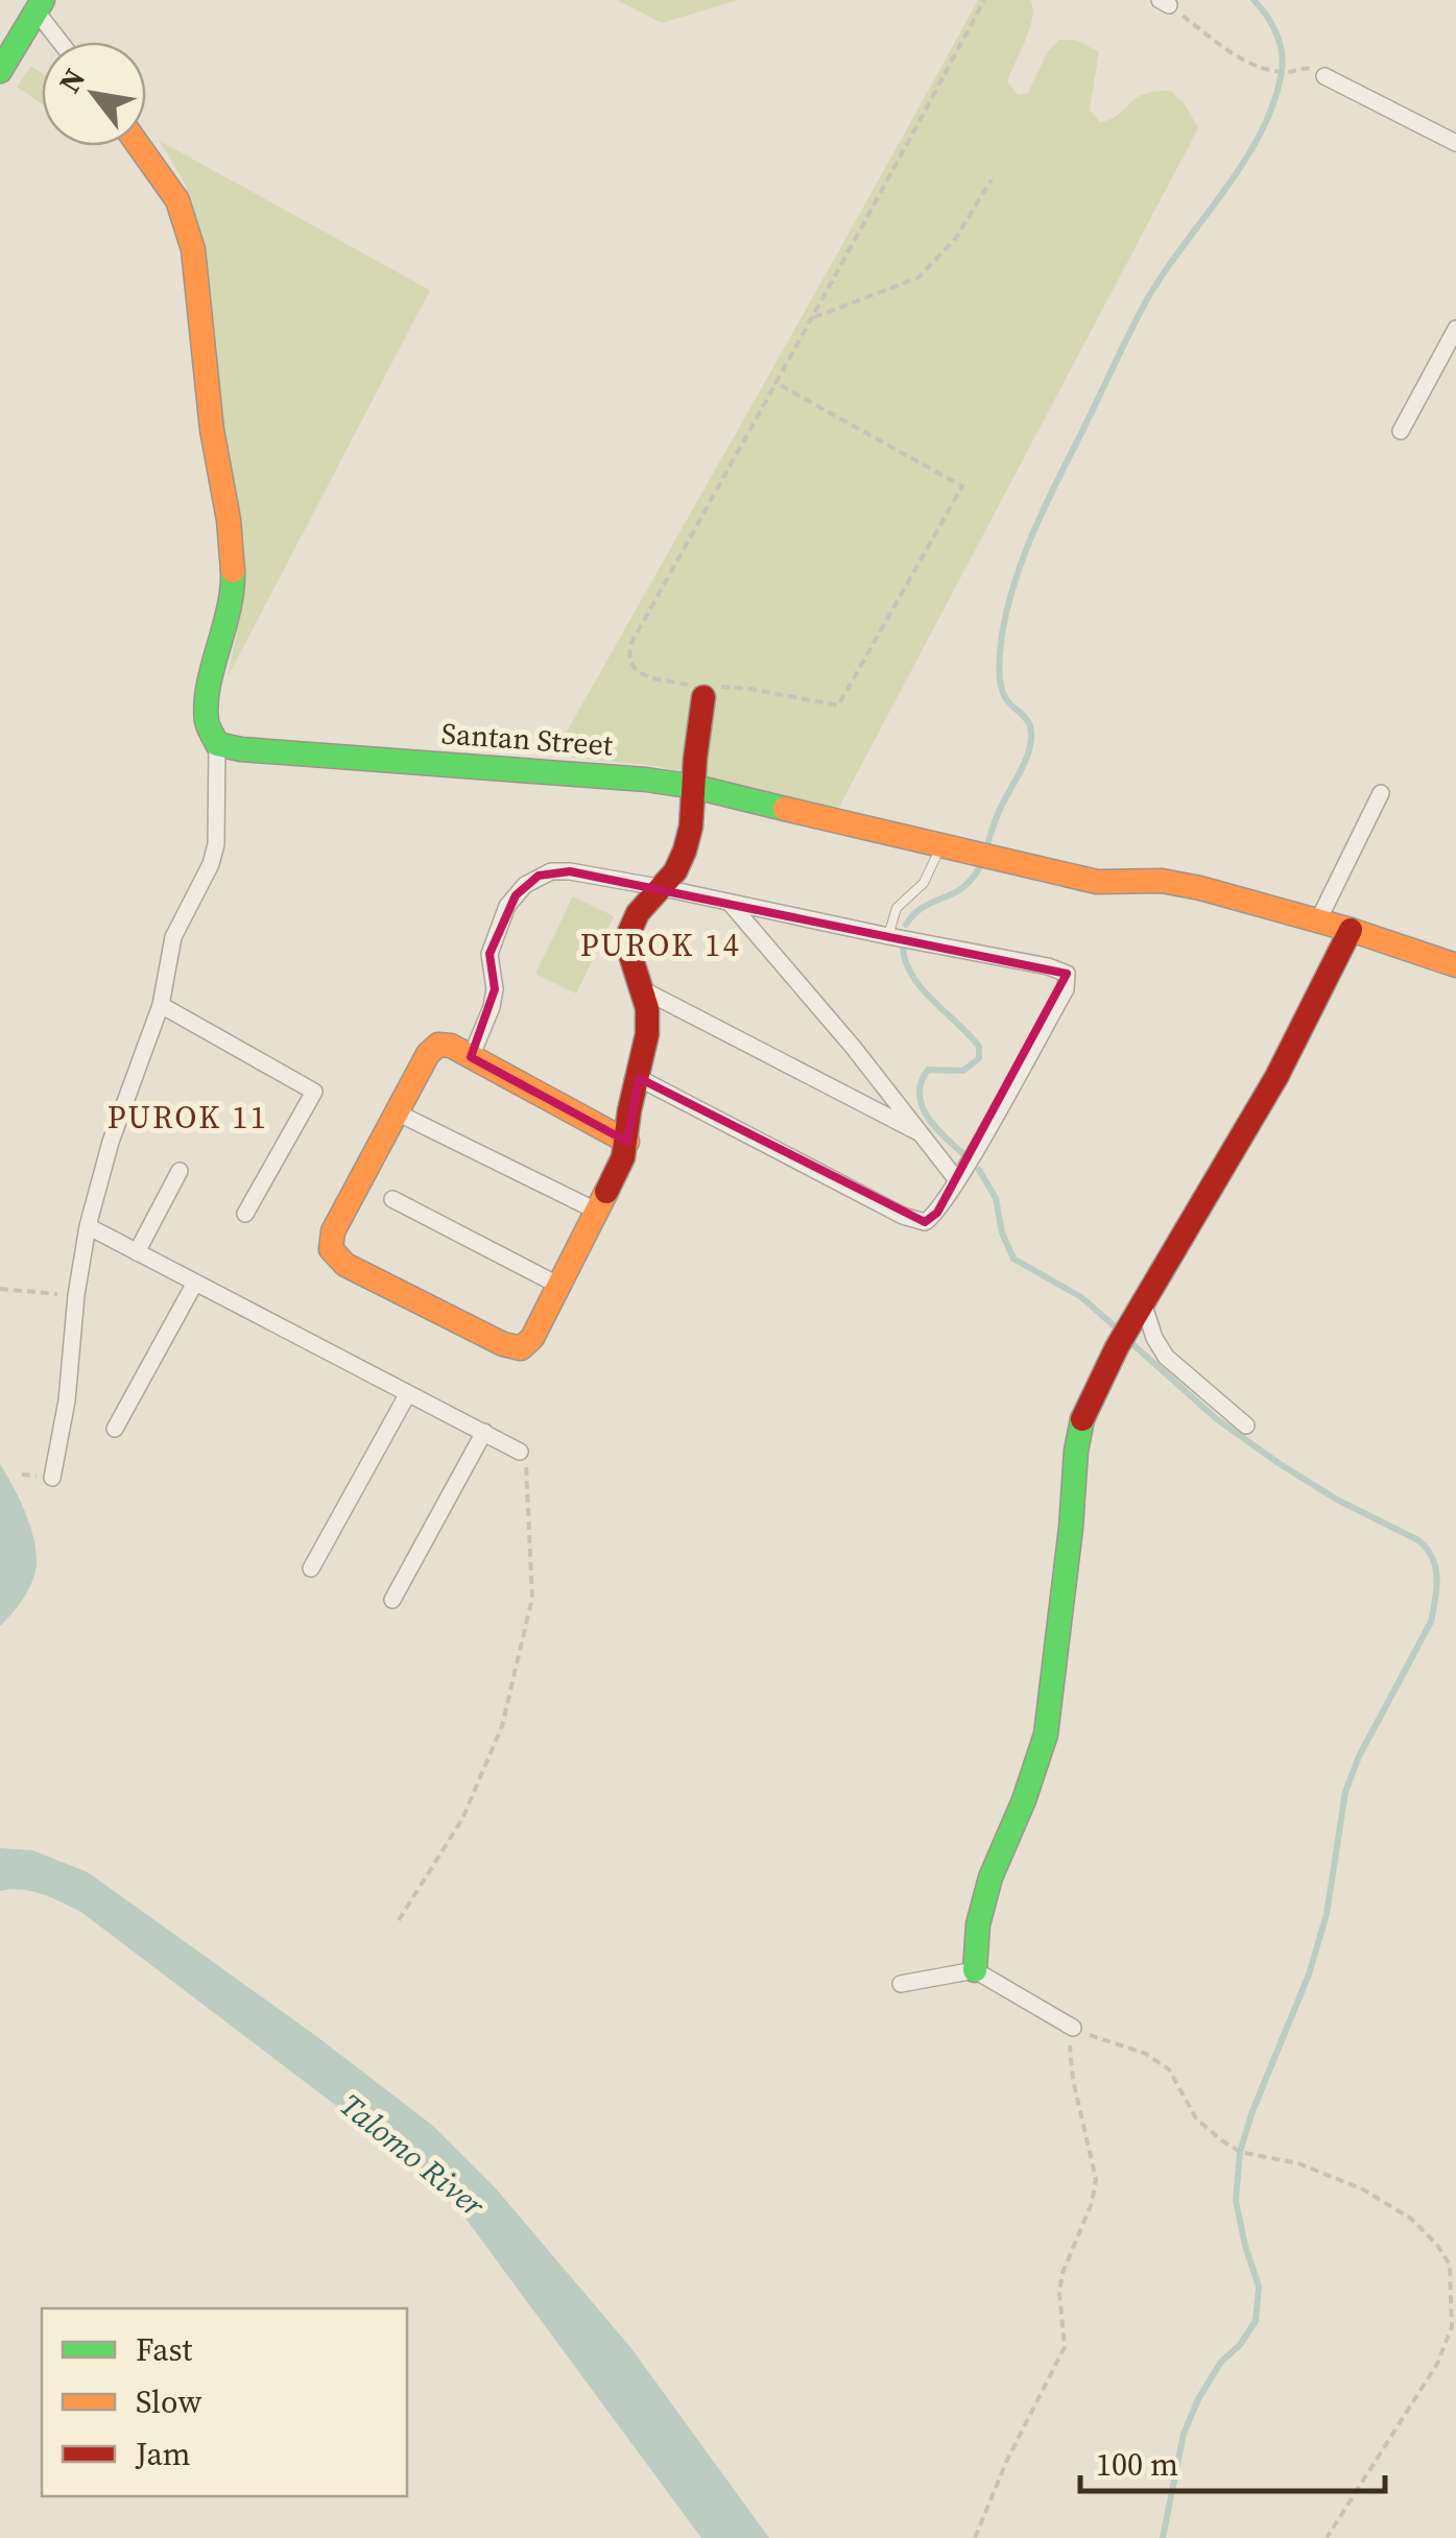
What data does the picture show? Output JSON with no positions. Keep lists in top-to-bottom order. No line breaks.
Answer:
{"streets":{"street":["Santan Street"]},"districts":["PUROK 14","PUROK 11"],"water":["Talomo River"],"legend":["Fast","Slow","Jam"],"scale_bar":"100 m","north":"top left"}
